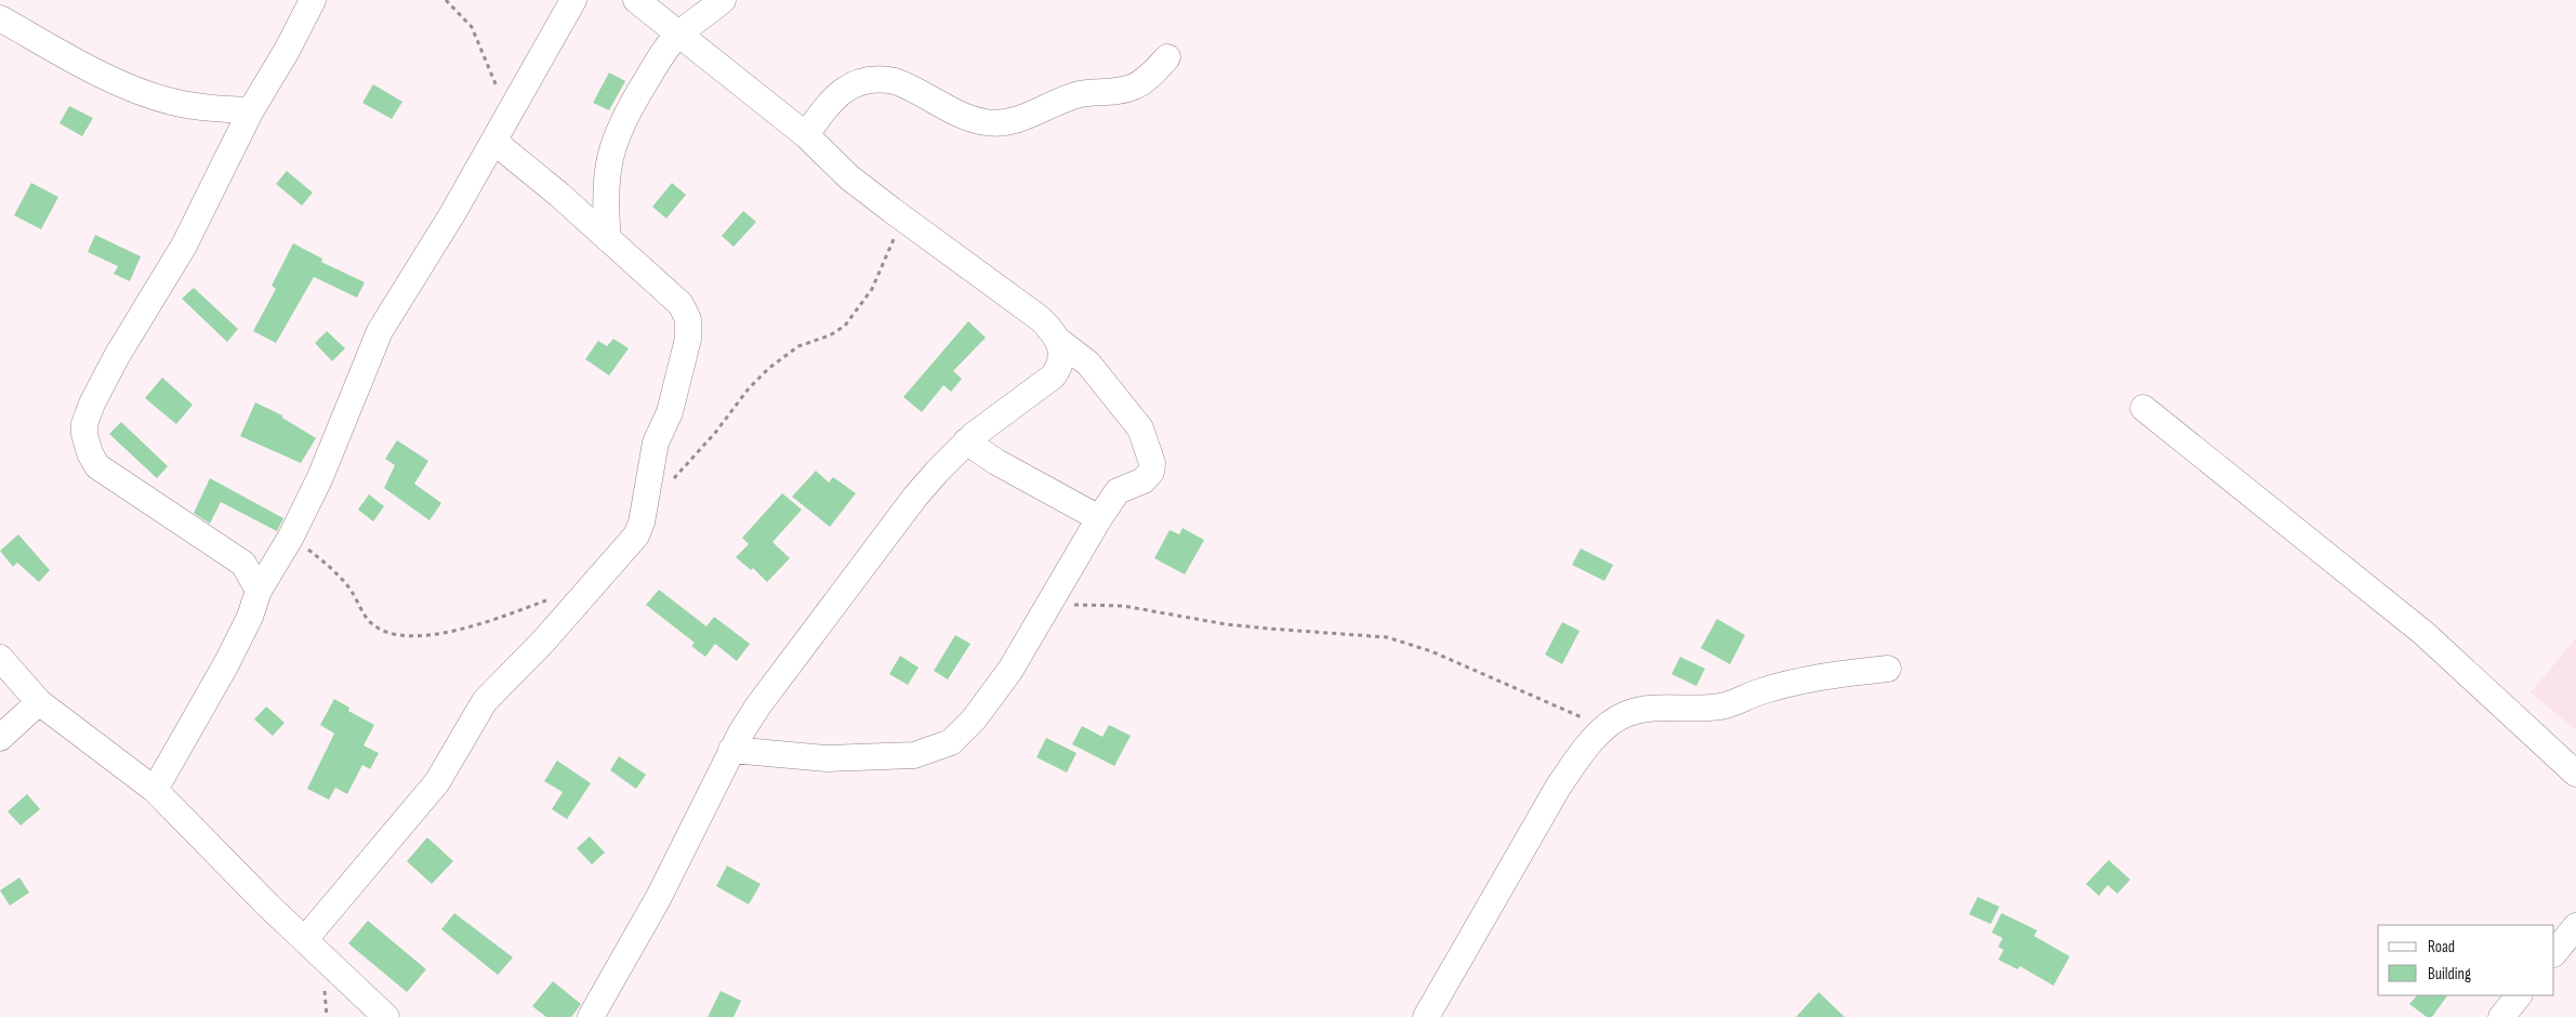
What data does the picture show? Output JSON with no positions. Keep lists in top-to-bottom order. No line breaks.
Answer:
{"legend":["Road","Building"]}
